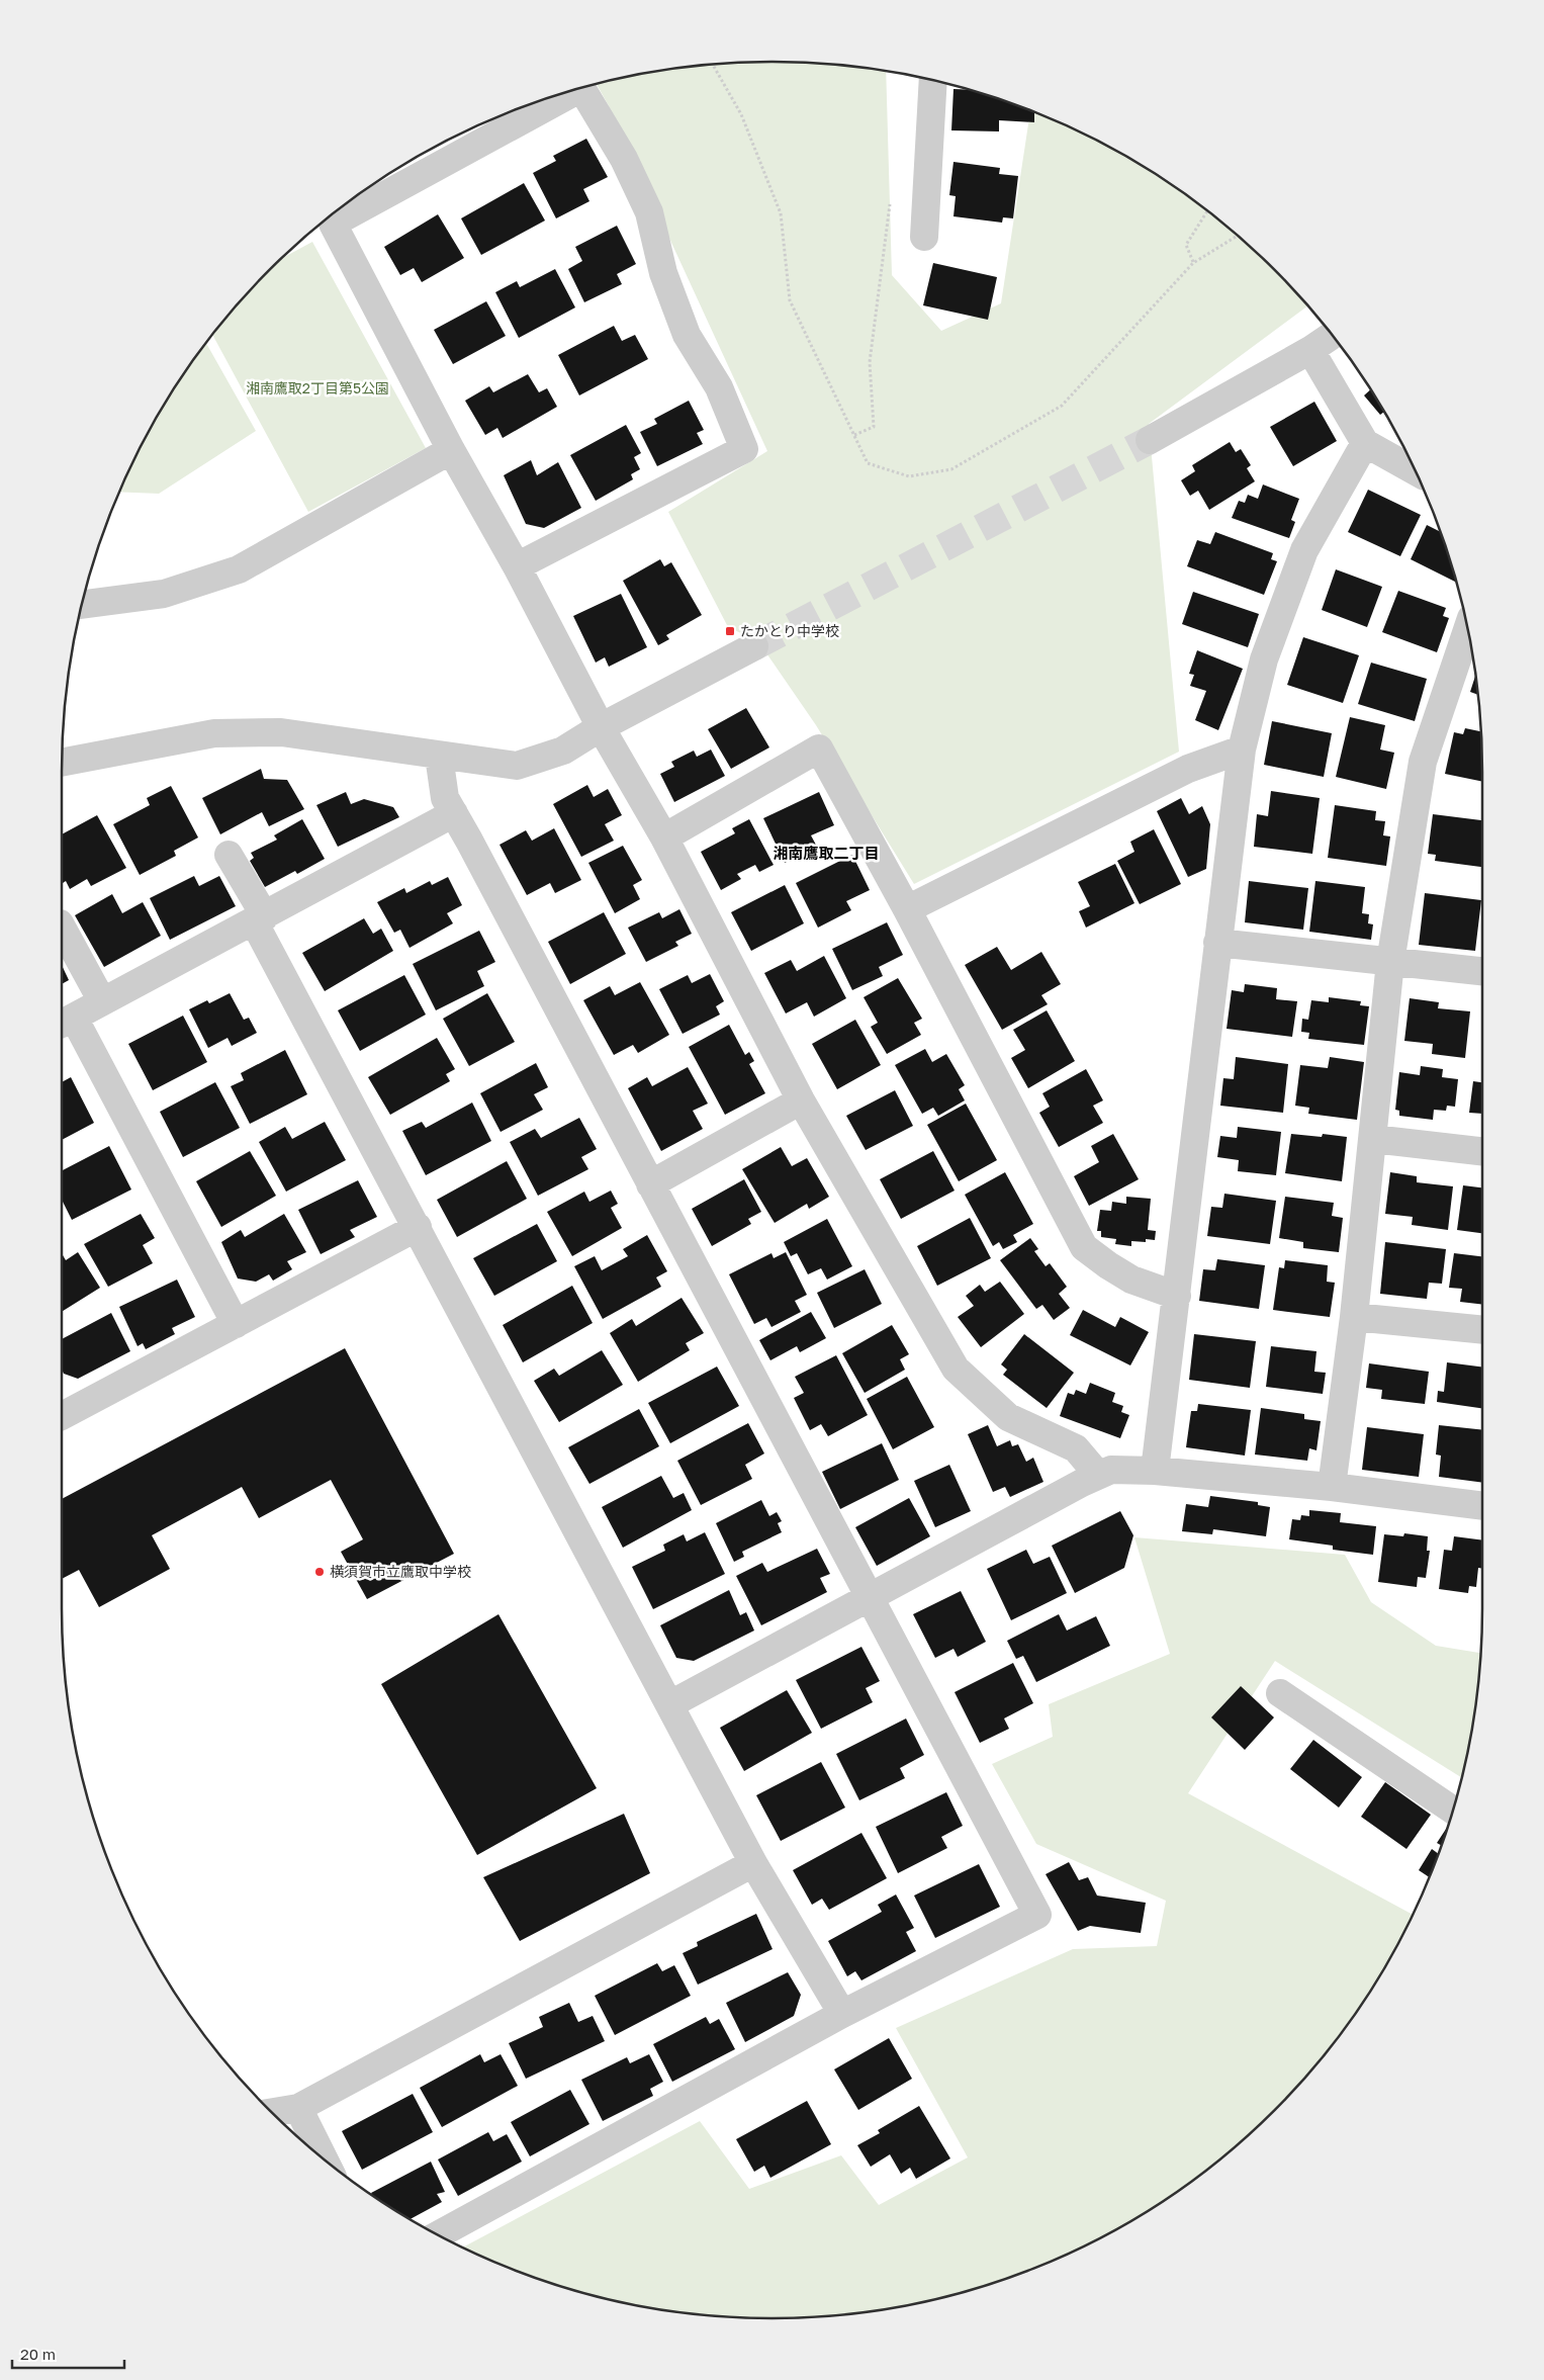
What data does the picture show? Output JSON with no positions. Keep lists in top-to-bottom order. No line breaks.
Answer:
{"districts":["湘南鷹取二丁目"],"parks":["湘南鷹取2丁目第5公園"],"places":{"transit":["たかとり中学校"],"other":["横須賀市立鷹取中学校"]},"scale_bar":"20 m"}
